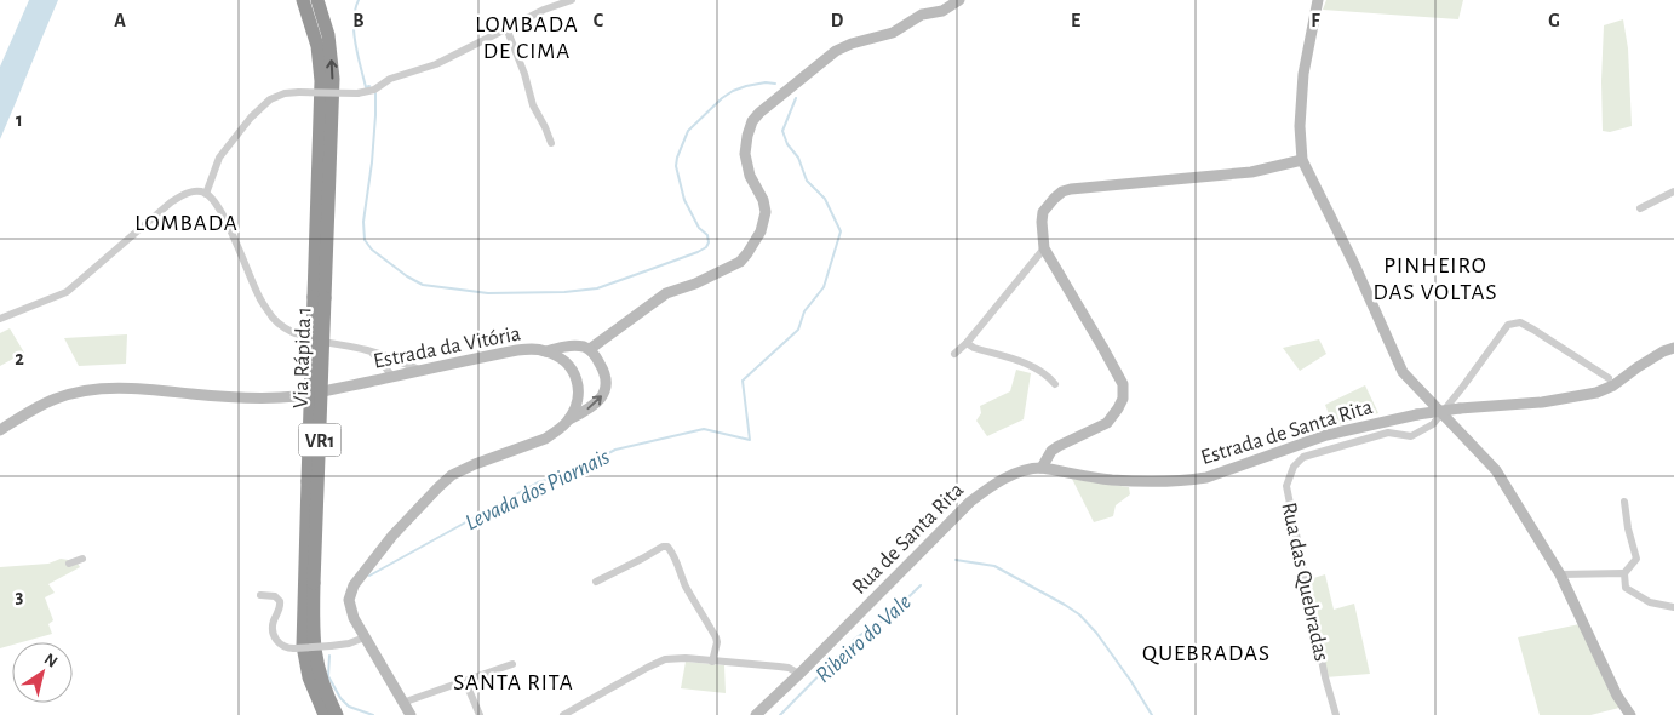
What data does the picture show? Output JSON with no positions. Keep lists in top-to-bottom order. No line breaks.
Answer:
{"streets":{"highway":["Via Rápida 1","VR1"],"street":["Estrada da Vitória","Estrada de Santa Rita","Rua de Santa Rita","Rua das Quebradas"]},"crossings":[["Estrada de Santa Rita","Rua de Santa Rita"]],"districts":["LOMBADA DE CIMA","LOMBADA","PINHEIRO DAS VOLTAS","QUEBRADAS","SANTA RITA"],"water":["Levada dos Piornais","Ribeiro do Vale"],"north":"top right","grid":{"columns":["A","B","C","D","E","F","G"],"rows":["1","2","3"]}}
